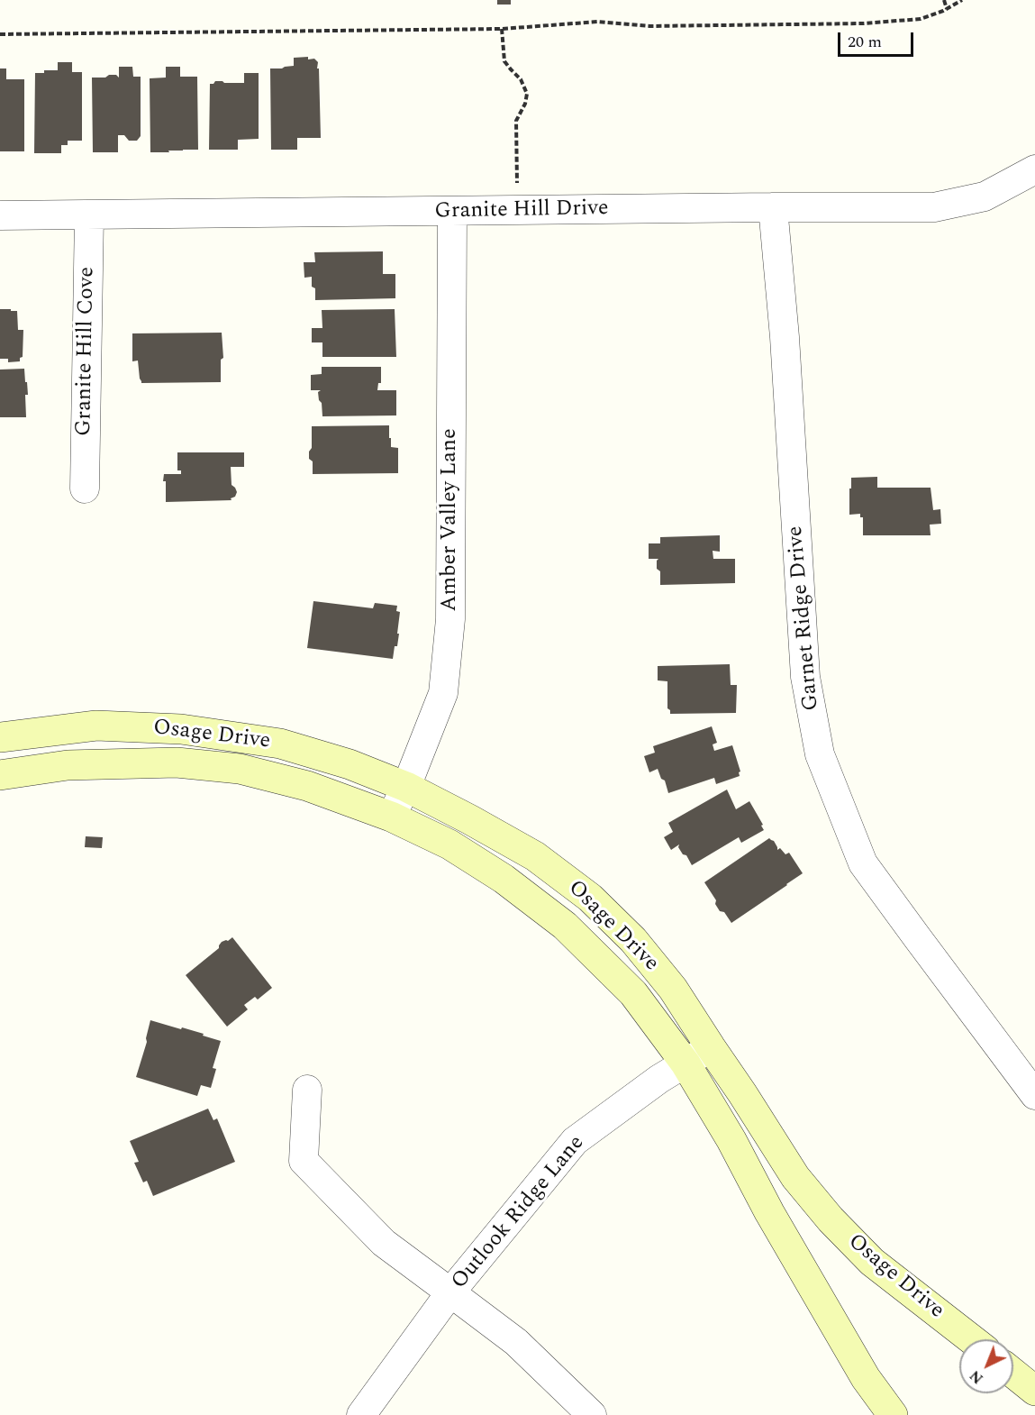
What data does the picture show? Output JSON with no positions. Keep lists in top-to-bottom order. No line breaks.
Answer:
{"streets":{"street":["Granite Hill Drive","Granite Hill Cove","Amber Valley Lane","Garnet Ridge Drive","Osage Drive","Outlook Ridge Lane"]},"crossings":[["Granite Hill Drive","Granite Hill Cove"],["Granite Hill Drive","Amber Valley Lane"],["Granite Hill Drive","Garnet Ridge Drive"],["Amber Valley Lane","Osage Drive"],["Osage Drive","Outlook Ridge Lane"]],"scale_bar":"20 m","north":"bottom left"}
